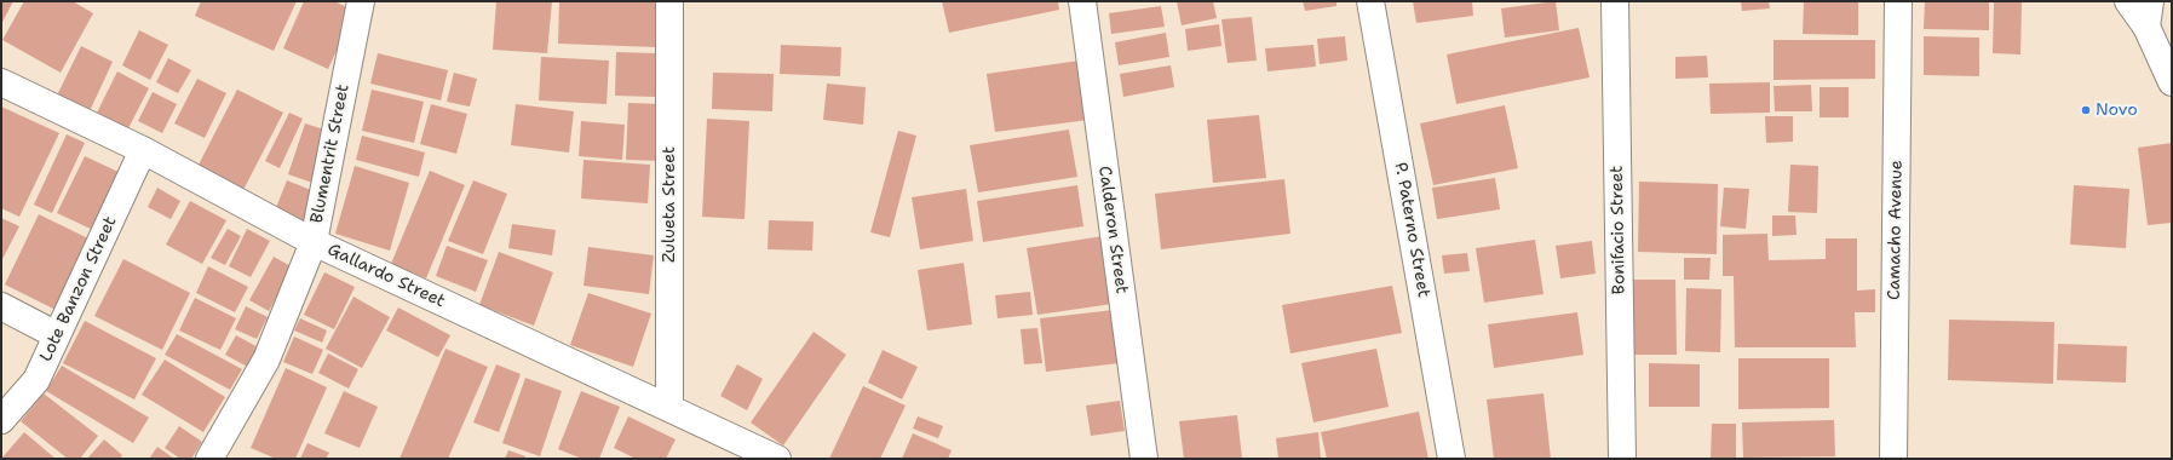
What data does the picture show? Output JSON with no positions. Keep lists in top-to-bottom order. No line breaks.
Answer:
{"streets":{"street":["Blumentrit Street","Zulueta Street","Calderon Street","P. Paterno Street","Bonifacio Street","Camacho Avenue","Gallardo Street","Lote Banzon Street"]},"crossings":[["Blumentrit Street","Gallardo Street"],["Zulueta Street","Gallardo Street"],["Gallardo Street","Lote Banzon Street"]],"places":["Novo"]}
